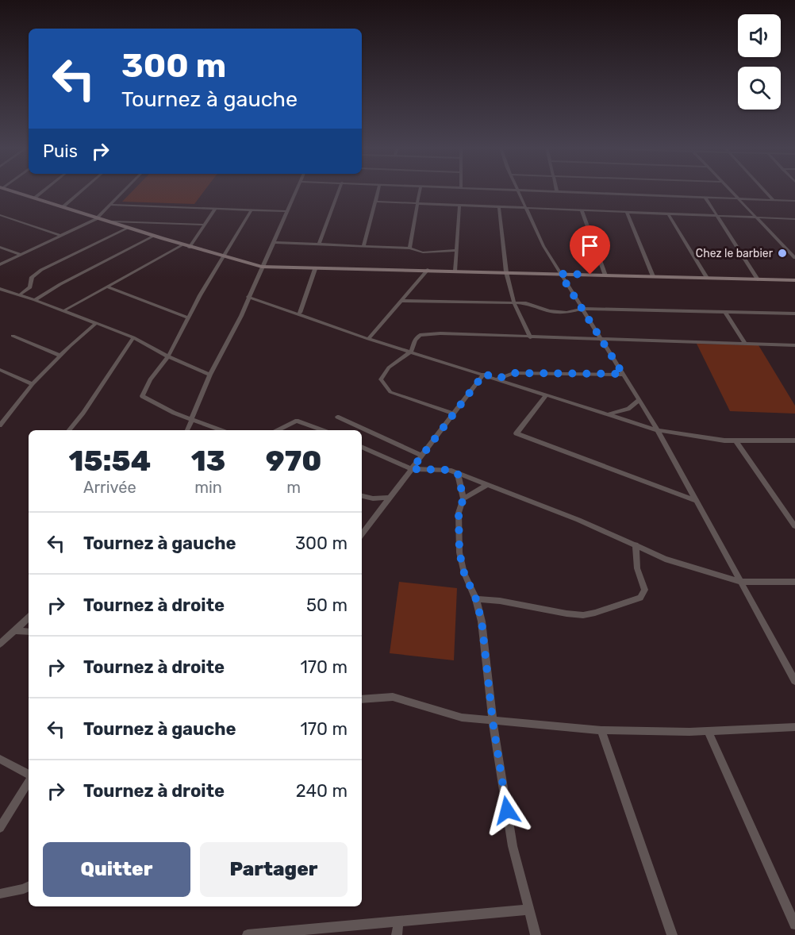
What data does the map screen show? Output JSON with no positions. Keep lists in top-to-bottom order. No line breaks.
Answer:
{"places":["Chez le barbier"],"page":{"turn":["300 m","Tournez à gauche"],"then":"Puis","eta":["15:54","Arrivée","13","min","970","m"],"list":[{"name":"Tournez à gauche","value":"300 m"},{"name":"Tournez à droite","value":"50 m"},{"name":"Tournez à droite","value":"170 m"},{"name":"Tournez à gauche","value":"170 m"},{"name":"Tournez à droite","value":"240 m"}],"buttons":["Quitter","Partager"]}}
